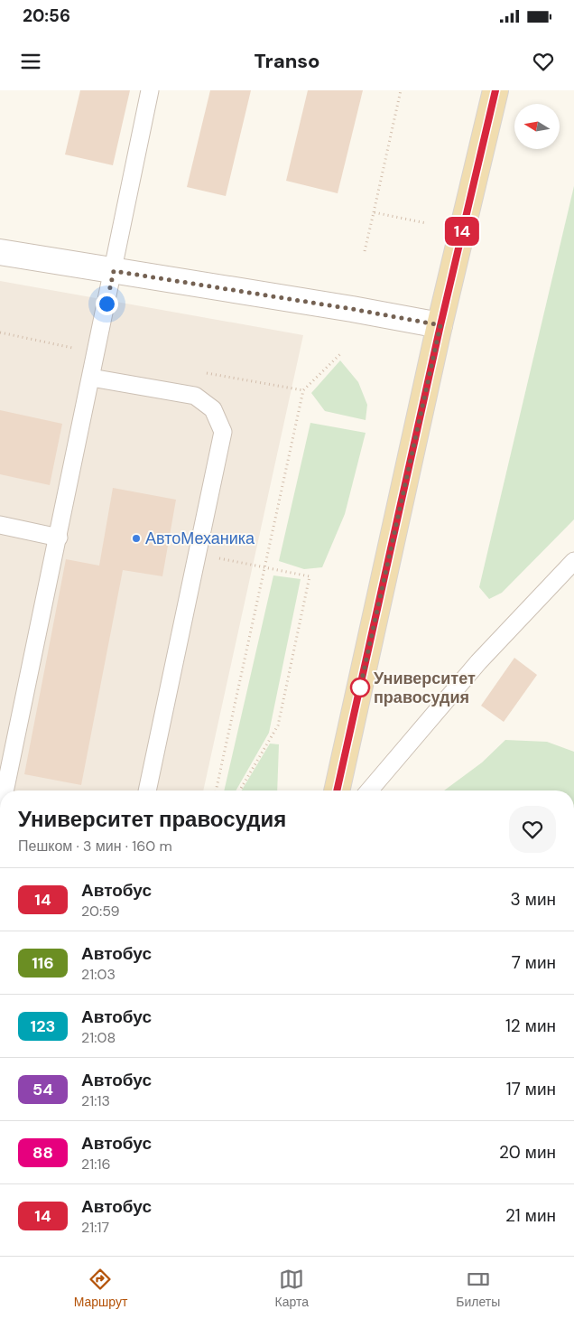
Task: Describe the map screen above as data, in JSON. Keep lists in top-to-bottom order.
{
  "places": ["АвтоМеханика", "Университет правосудия"],
  "lines": ["bus line 14"],
  "north": "left",
  "page": {
    "status": "20:56",
    "header": "Transo",
    "on_map": "14",
    "heading": ["Университет правосудия", "Пешком · 3 мин · 160 m"],
    "list": [
      {
        "mark": "14",
        "name": "Автобус",
        "note": "20:59",
        "value": "3 мин"
      },
      {
        "mark": "116",
        "name": "Автобус",
        "note": "21:03",
        "value": "7 мин"
      },
      {
        "mark": "123",
        "name": "Автобус",
        "note": "21:08",
        "value": "12 мин"
      },
      {
        "mark": "54",
        "name": "Автобус",
        "note": "21:13",
        "value": "17 мин"
      },
      {
        "mark": "88",
        "name": "Автобус",
        "note": "21:16",
        "value": "20 мин"
      },
      {
        "mark": "14",
        "name": "Автобус",
        "note": "21:17",
        "value": "21 мин"
      }
    ],
    "tabs": ["Маршрут", "Карта", "Билеты"]
  }
}
